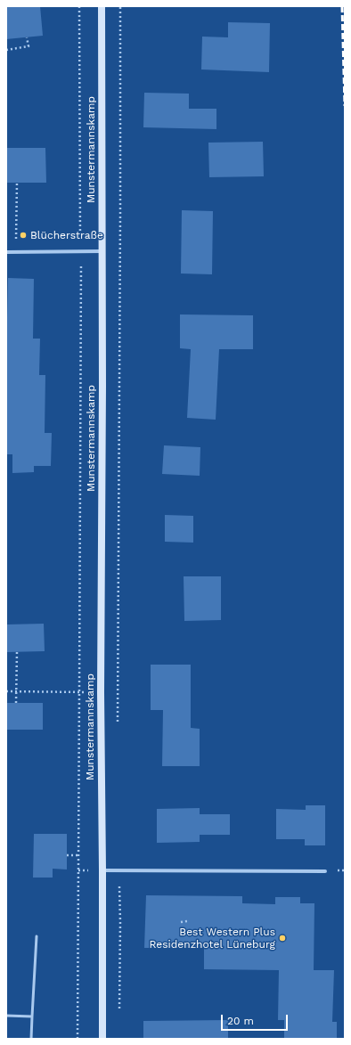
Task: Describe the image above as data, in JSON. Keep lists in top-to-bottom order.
{
  "streets": {
    "street": ["Munstermannskamp"]
  },
  "places": ["Blücherstraße", "Best Western Plus Residenzhotel Lüneburg"],
  "scale_bar": "20 m"
}
